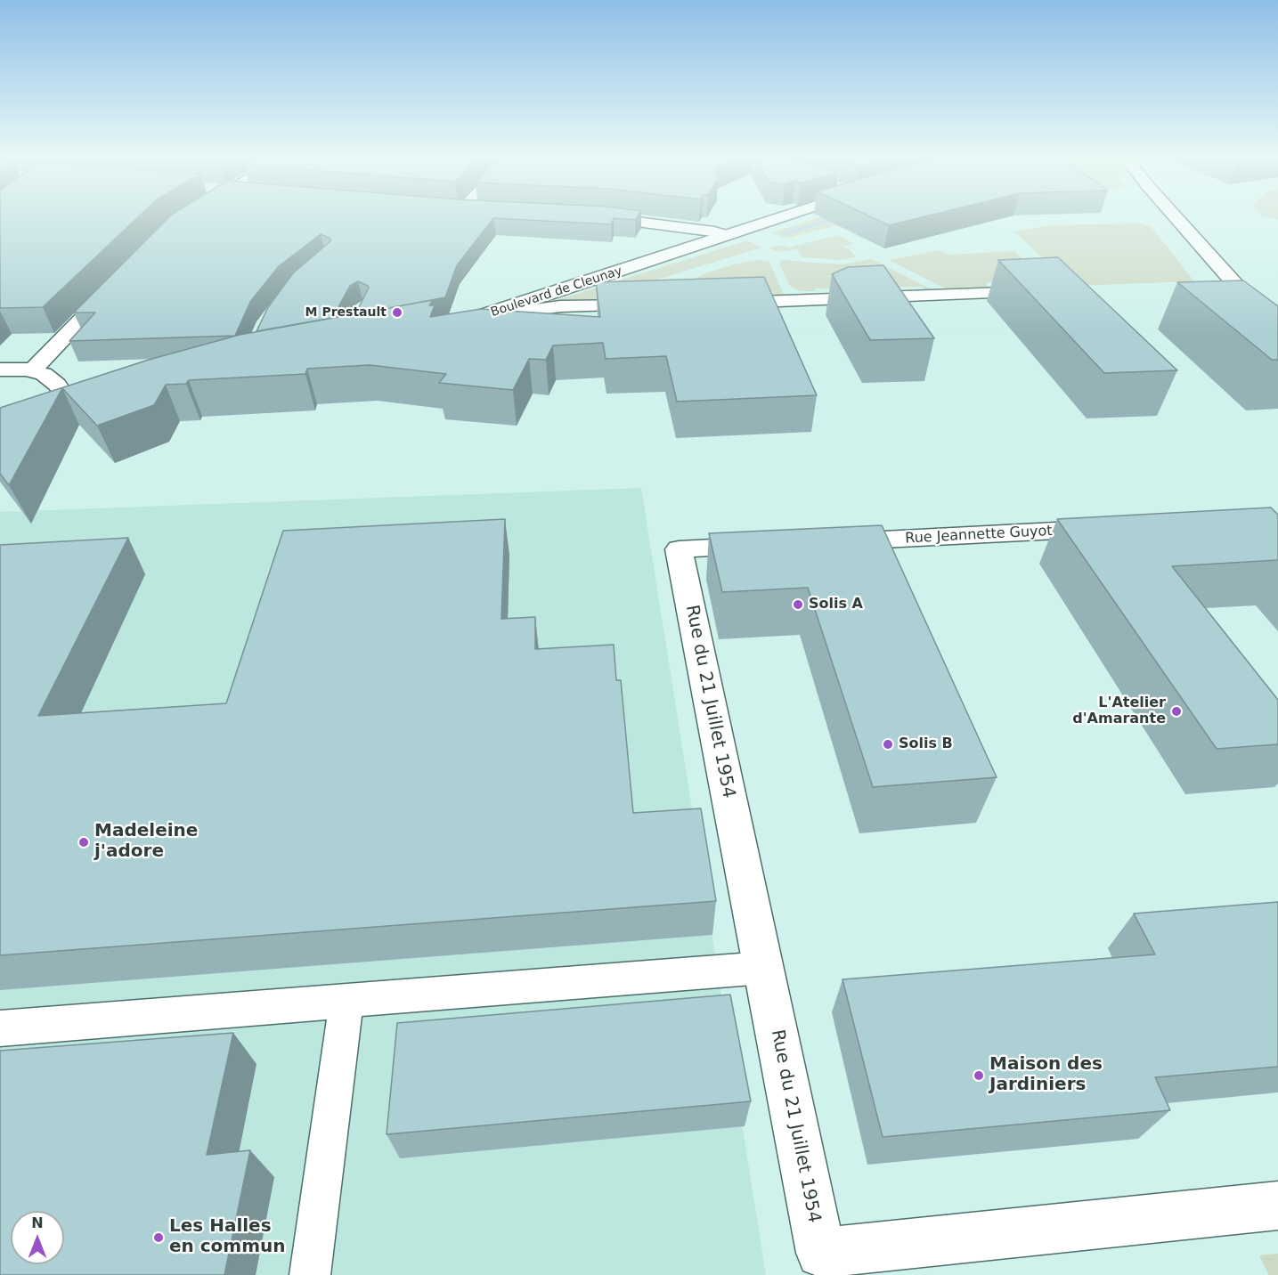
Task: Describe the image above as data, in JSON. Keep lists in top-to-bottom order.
{
  "streets": {
    "street": ["Boulevard de Cleunay", "Rue Jeannette Guyot", "Rue du 21 Juillet 1954"]
  },
  "places": [
    "M Prestault",
    "Solis A",
    "L'Atelier d'Amarante",
    "Solis B",
    "Madeleine j'adore",
    "Maison des Jardiniers",
    "Les Halles en commun"
  ],
  "north": "top"
}
